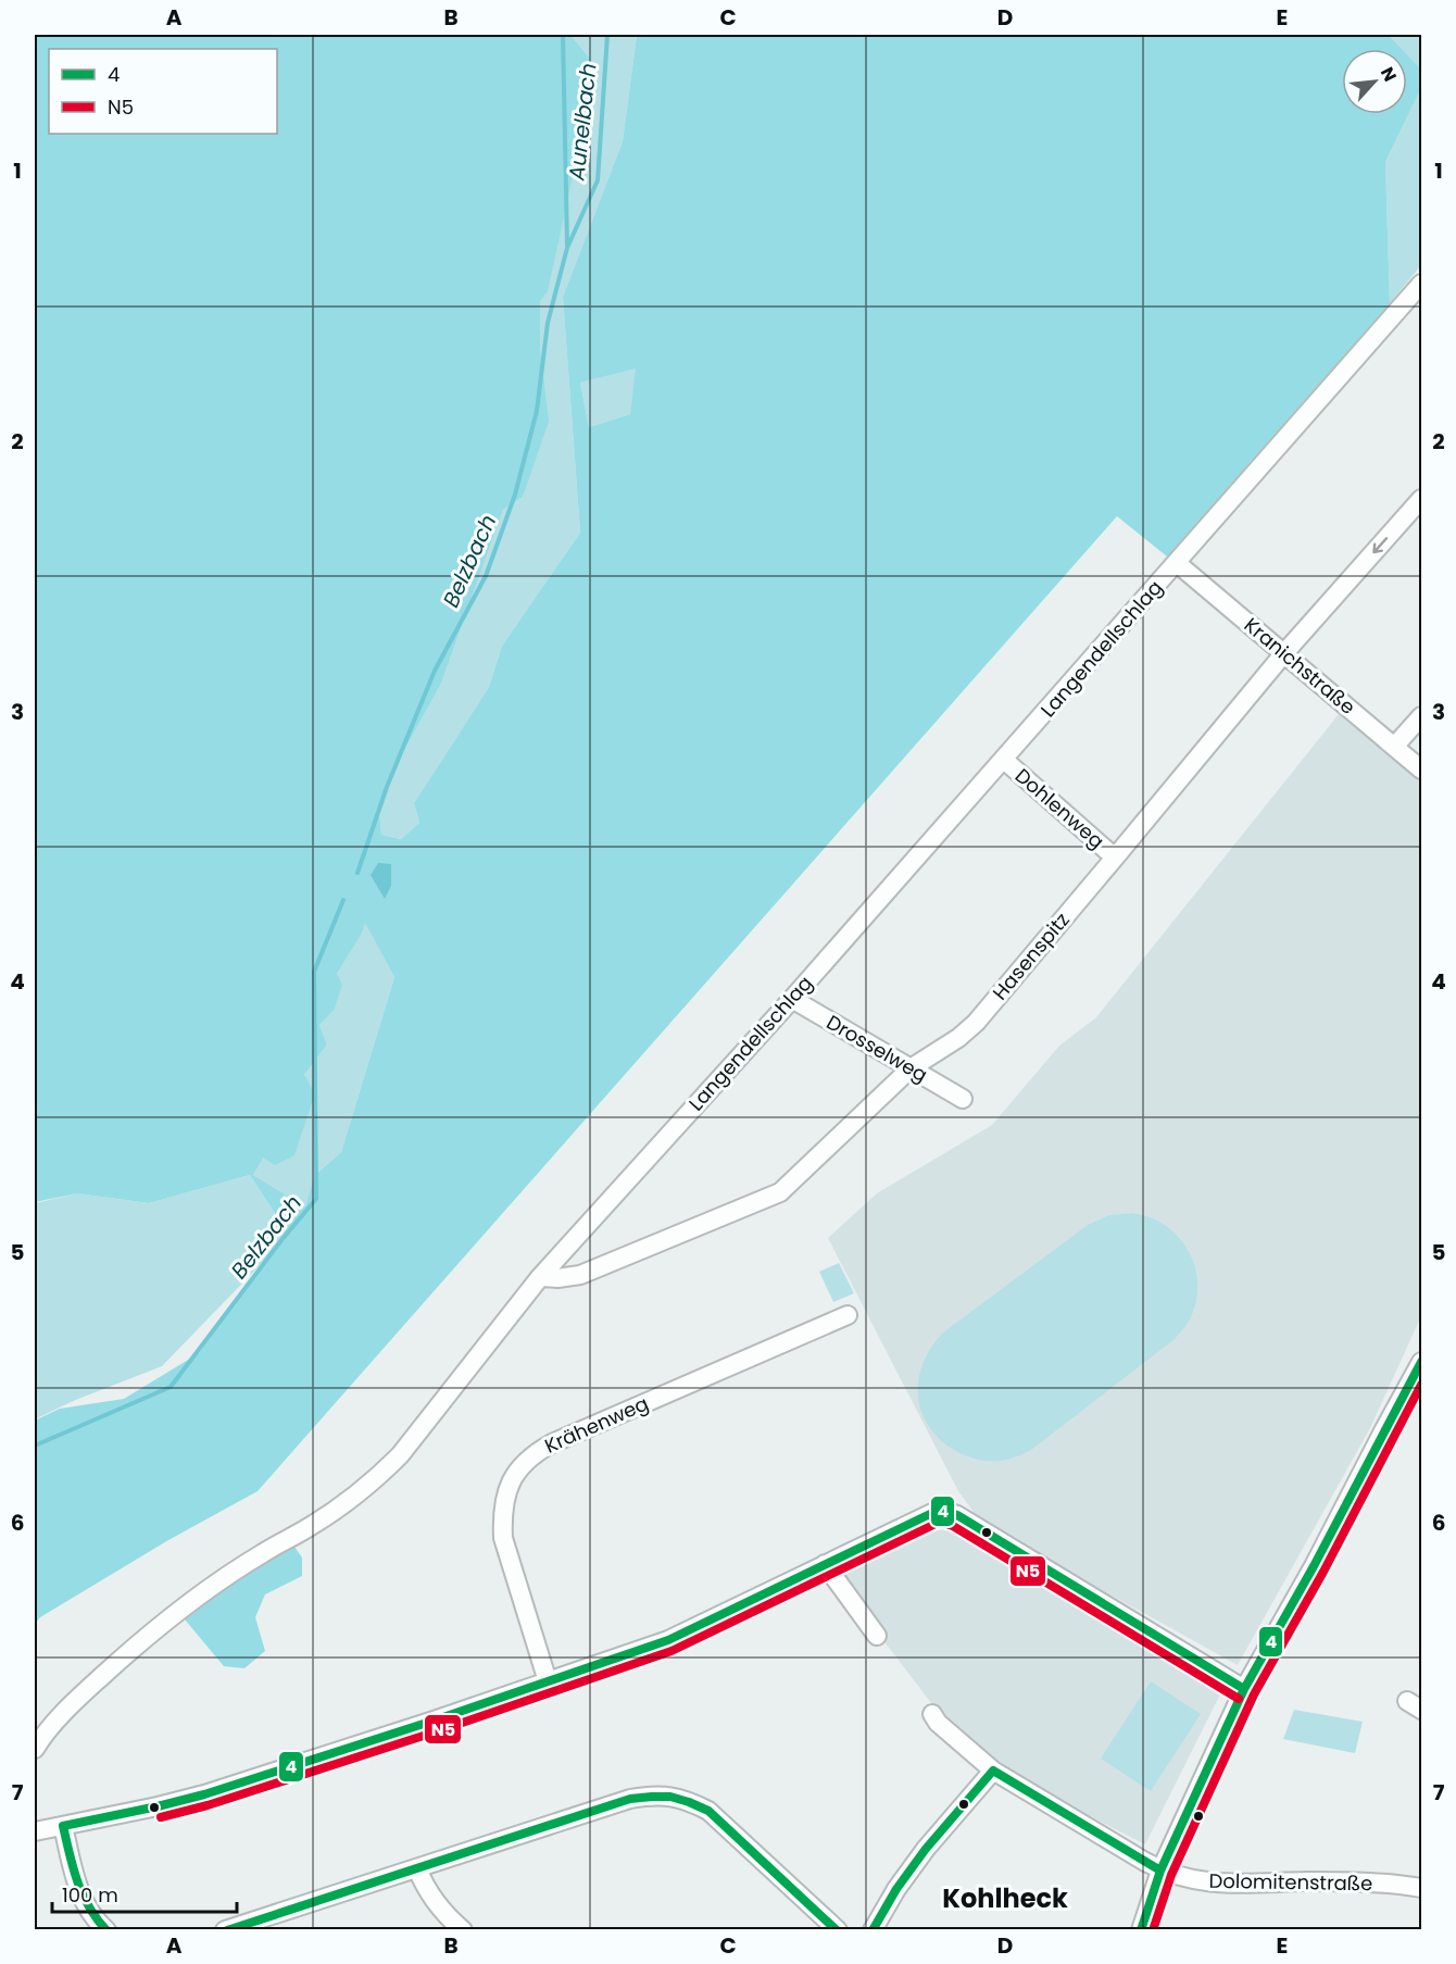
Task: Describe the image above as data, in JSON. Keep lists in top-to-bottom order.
{
  "streets": {
    "street": [
      "Langendellschlag",
      "Kranichstraße",
      "Dohlenweg",
      "Hasenspitz",
      "Drosselweg",
      "Krähenweg",
      "Dolomitenstraße"
    ]
  },
  "crossings": [
    ["Langendellschlag", "Kranichstraße"],
    ["Langendellschlag", "Dohlenweg"],
    ["Langendellschlag", "Hasenspitz"],
    ["Langendellschlag", "Drosselweg"],
    ["Kranichstraße", "Hasenspitz"],
    ["Dohlenweg", "Hasenspitz"],
    ["Hasenspitz", "Drosselweg"]
  ],
  "districts": ["Kohlheck"],
  "water": ["Aunelbach", "Belzbach"],
  "lines": ["transit line 4", "transit line N5"],
  "legend": ["4", "N5"],
  "scale_bar": "100 m",
  "north": "top right",
  "grid": {
    "columns": [
      "A",
      "B",
      "C",
      "D",
      "E"
    ],
    "rows": [
      "1",
      "2",
      "3",
      "4",
      "5",
      "6",
      "7"
    ]
  }
}
